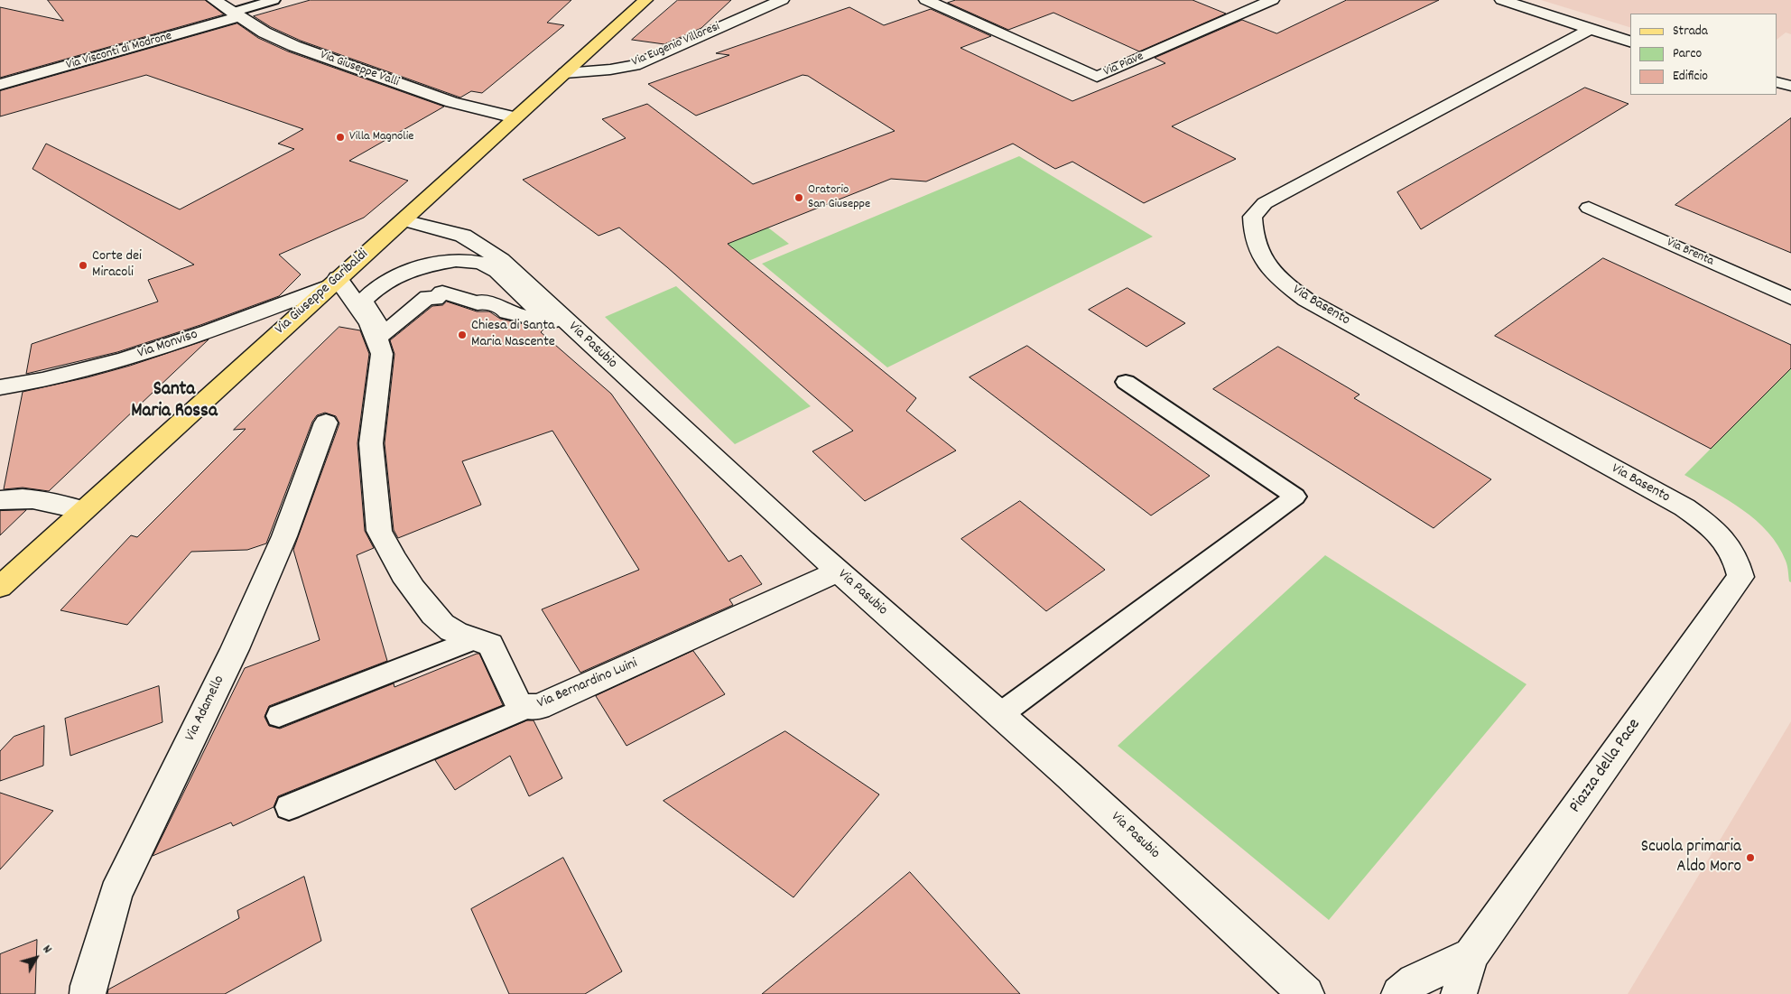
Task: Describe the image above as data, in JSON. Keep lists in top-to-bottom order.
{
  "streets": {
    "main road": ["Via Giuseppe Garibaldi"],
    "street": [
      "Via Eugenio Villoresi",
      "Via Visconti di Modrone",
      "Via Piave",
      "Via Giuseppe Valli",
      "Via Brenta",
      "Via Basento",
      "Via Monviso",
      "Via Pasubio",
      "Via Bernardino Luini",
      "Via Adamello",
      "Piazza della Pace"
    ]
  },
  "crossings": [
    ["Via Eugenio Villoresi", "Via Giuseppe Garibaldi"],
    ["Via Visconti di Modrone", "Via Giuseppe Valli"],
    ["Via Giuseppe Valli", "Via Giuseppe Garibaldi"],
    ["Via Giuseppe Garibaldi", "Via Monviso"],
    ["Via Giuseppe Garibaldi", "Via Pasubio"],
    ["Via Giuseppe Garibaldi", "Via Bernardino Luini"],
    ["Via Basento", "Piazza della Pace"],
    ["Via Monviso", "Via Bernardino Luini"],
    ["Via Pasubio", "Via Bernardino Luini"]
  ],
  "districts": ["Santa Maria Rossa"],
  "places": [
    "Villa Magnolie",
    "Oratorio San Giuseppe",
    "Corte dei Miracoli",
    "Chiesa di Santa Maria Nascente",
    "Scuola primaria Aldo Moro"
  ],
  "legend": ["Strada", "Parco", "Edificio"],
  "north": "top right"
}
